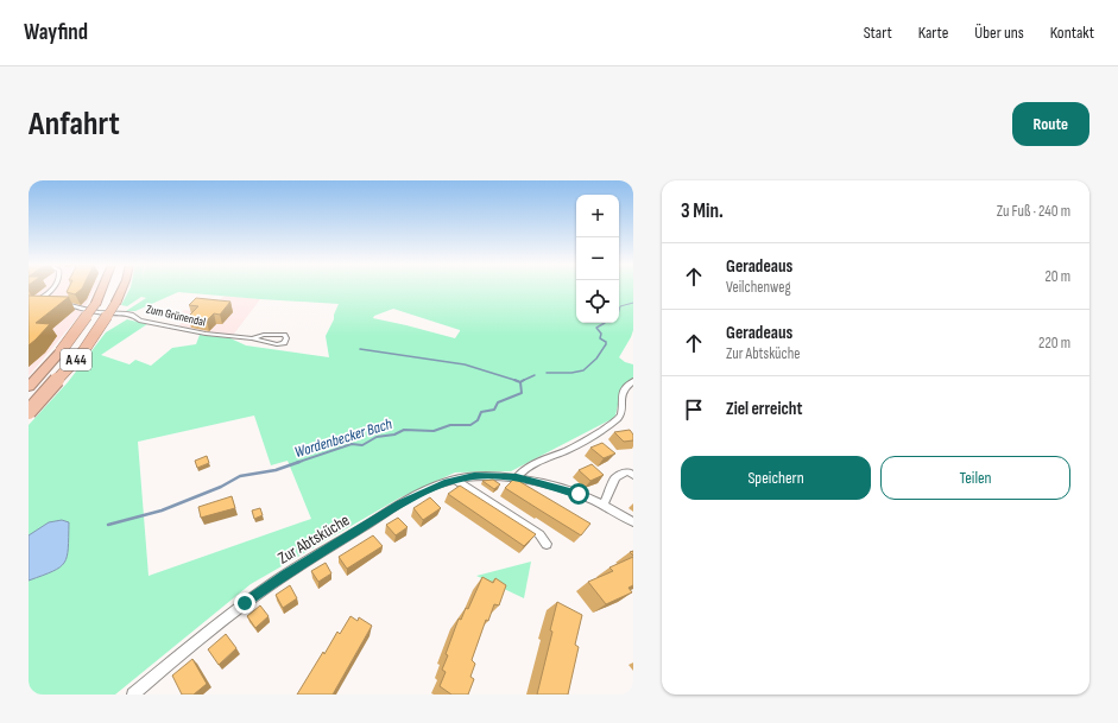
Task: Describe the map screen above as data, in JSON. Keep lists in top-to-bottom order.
{
  "streets": {
    "highway": ["A 44"],
    "street": ["Zum Grünendal", "Zur Abtsküche"]
  },
  "water": ["Wordenbecker Bach"],
  "page": {
    "header": "Wayfind",
    "nav": [
      "Start",
      "Karte",
      "Über uns",
      "Kontakt"
    ],
    "buttons": [
      "Route",
      ["Speichern", "Teilen"]
    ],
    "title": "Anfahrt",
    "heading": ["3 Min.", "Zu Fuß · 240 m"],
    "map_buttons": ["+", "−"],
    "list": [
      ["Geradeaus", "Veilchenweg", "20 m"],
      ["Geradeaus", "Zur Abtsküche", "220 m"],
      "Ziel erreicht"
    ]
  }
}
